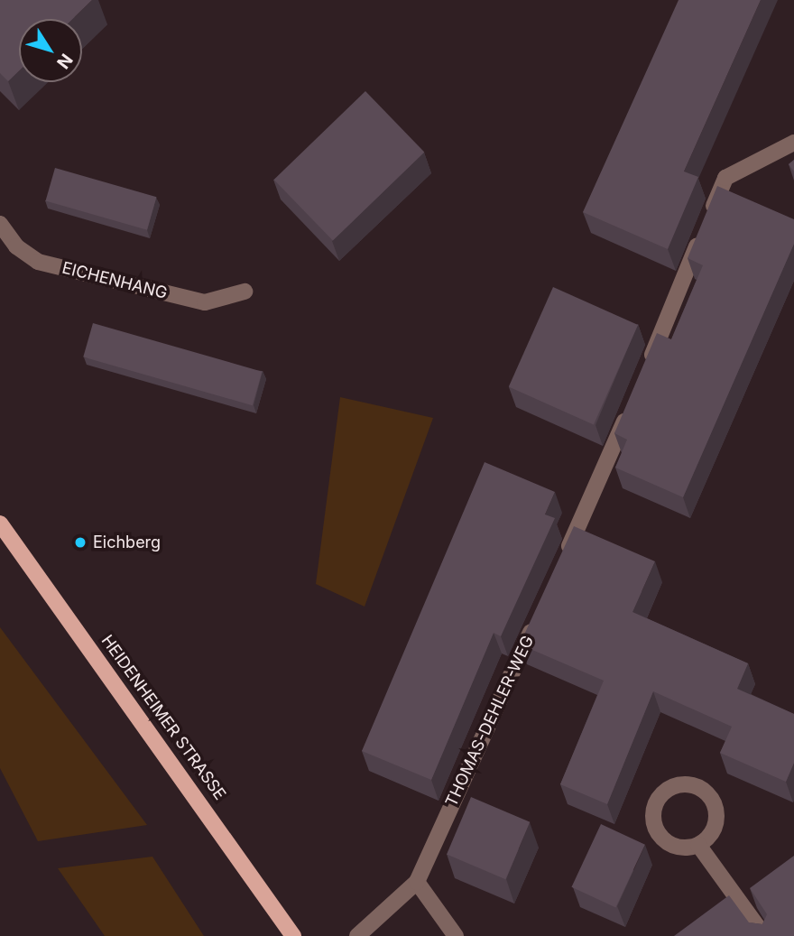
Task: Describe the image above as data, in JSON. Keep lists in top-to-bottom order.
{
  "streets": {
    "main road": ["HEIDENHEIMER STRASSE"],
    "street": ["EICHENHANG", "THOMAS-DEHLER-WEG"]
  },
  "places": ["Eichberg"],
  "north": "bottom right"
}
